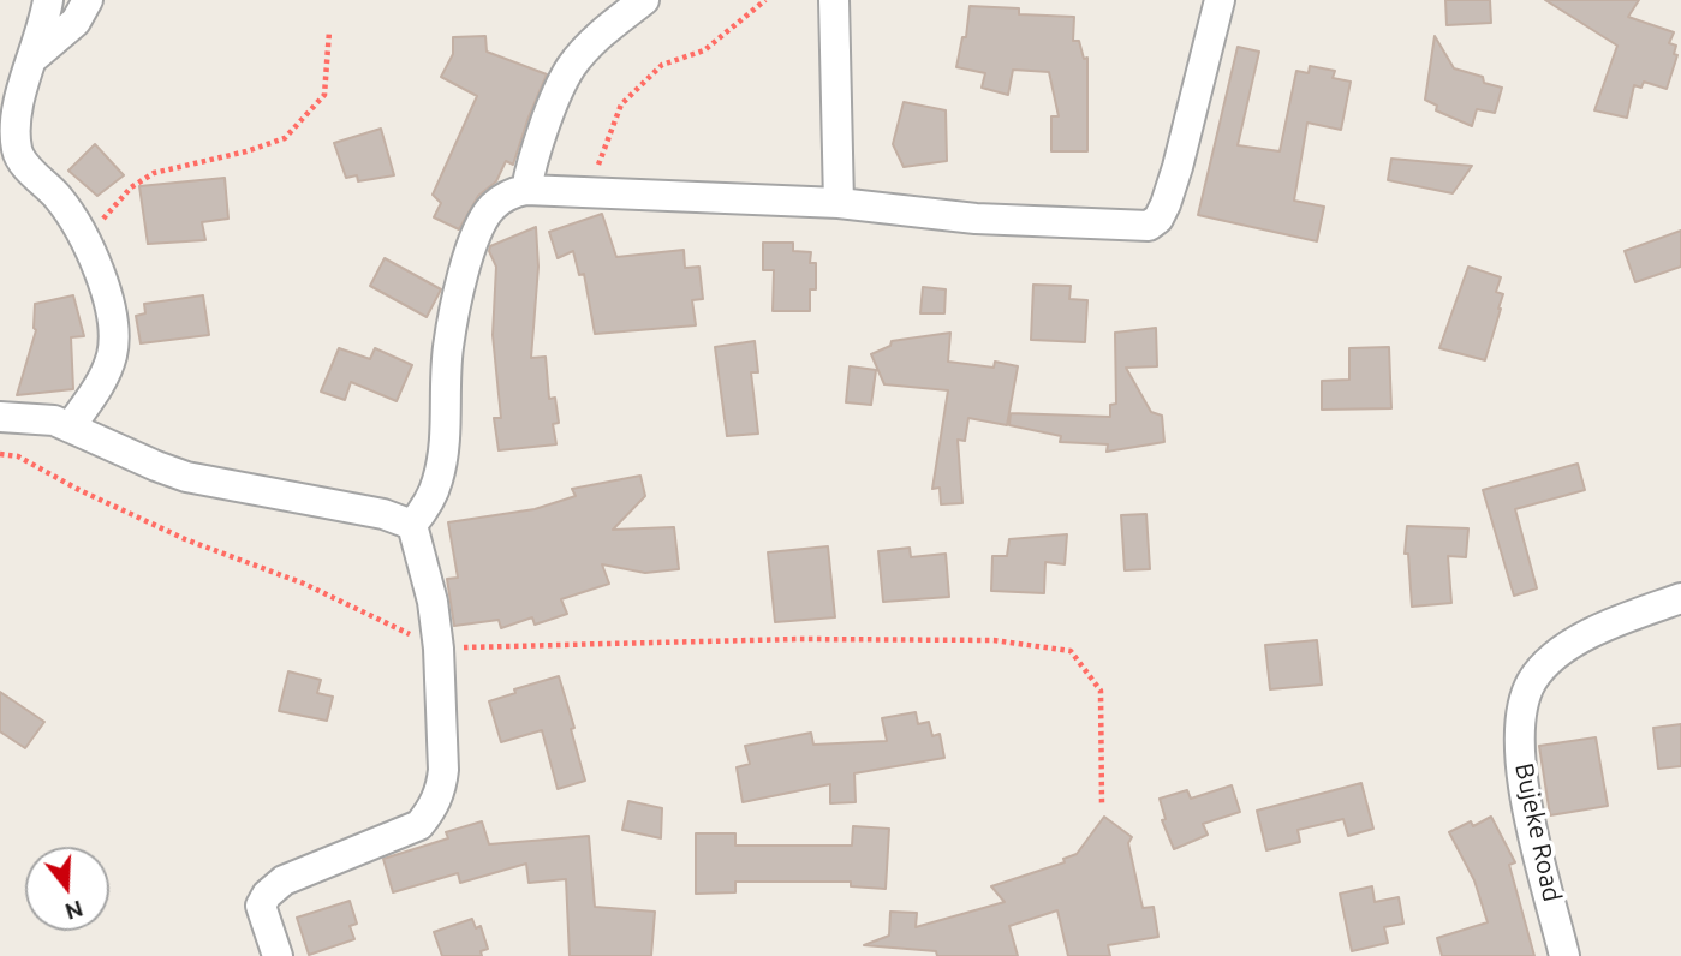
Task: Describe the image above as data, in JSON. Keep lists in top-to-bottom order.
{
  "streets": {
    "street": ["Bujeke Road"]
  },
  "north": "bottom"
}
